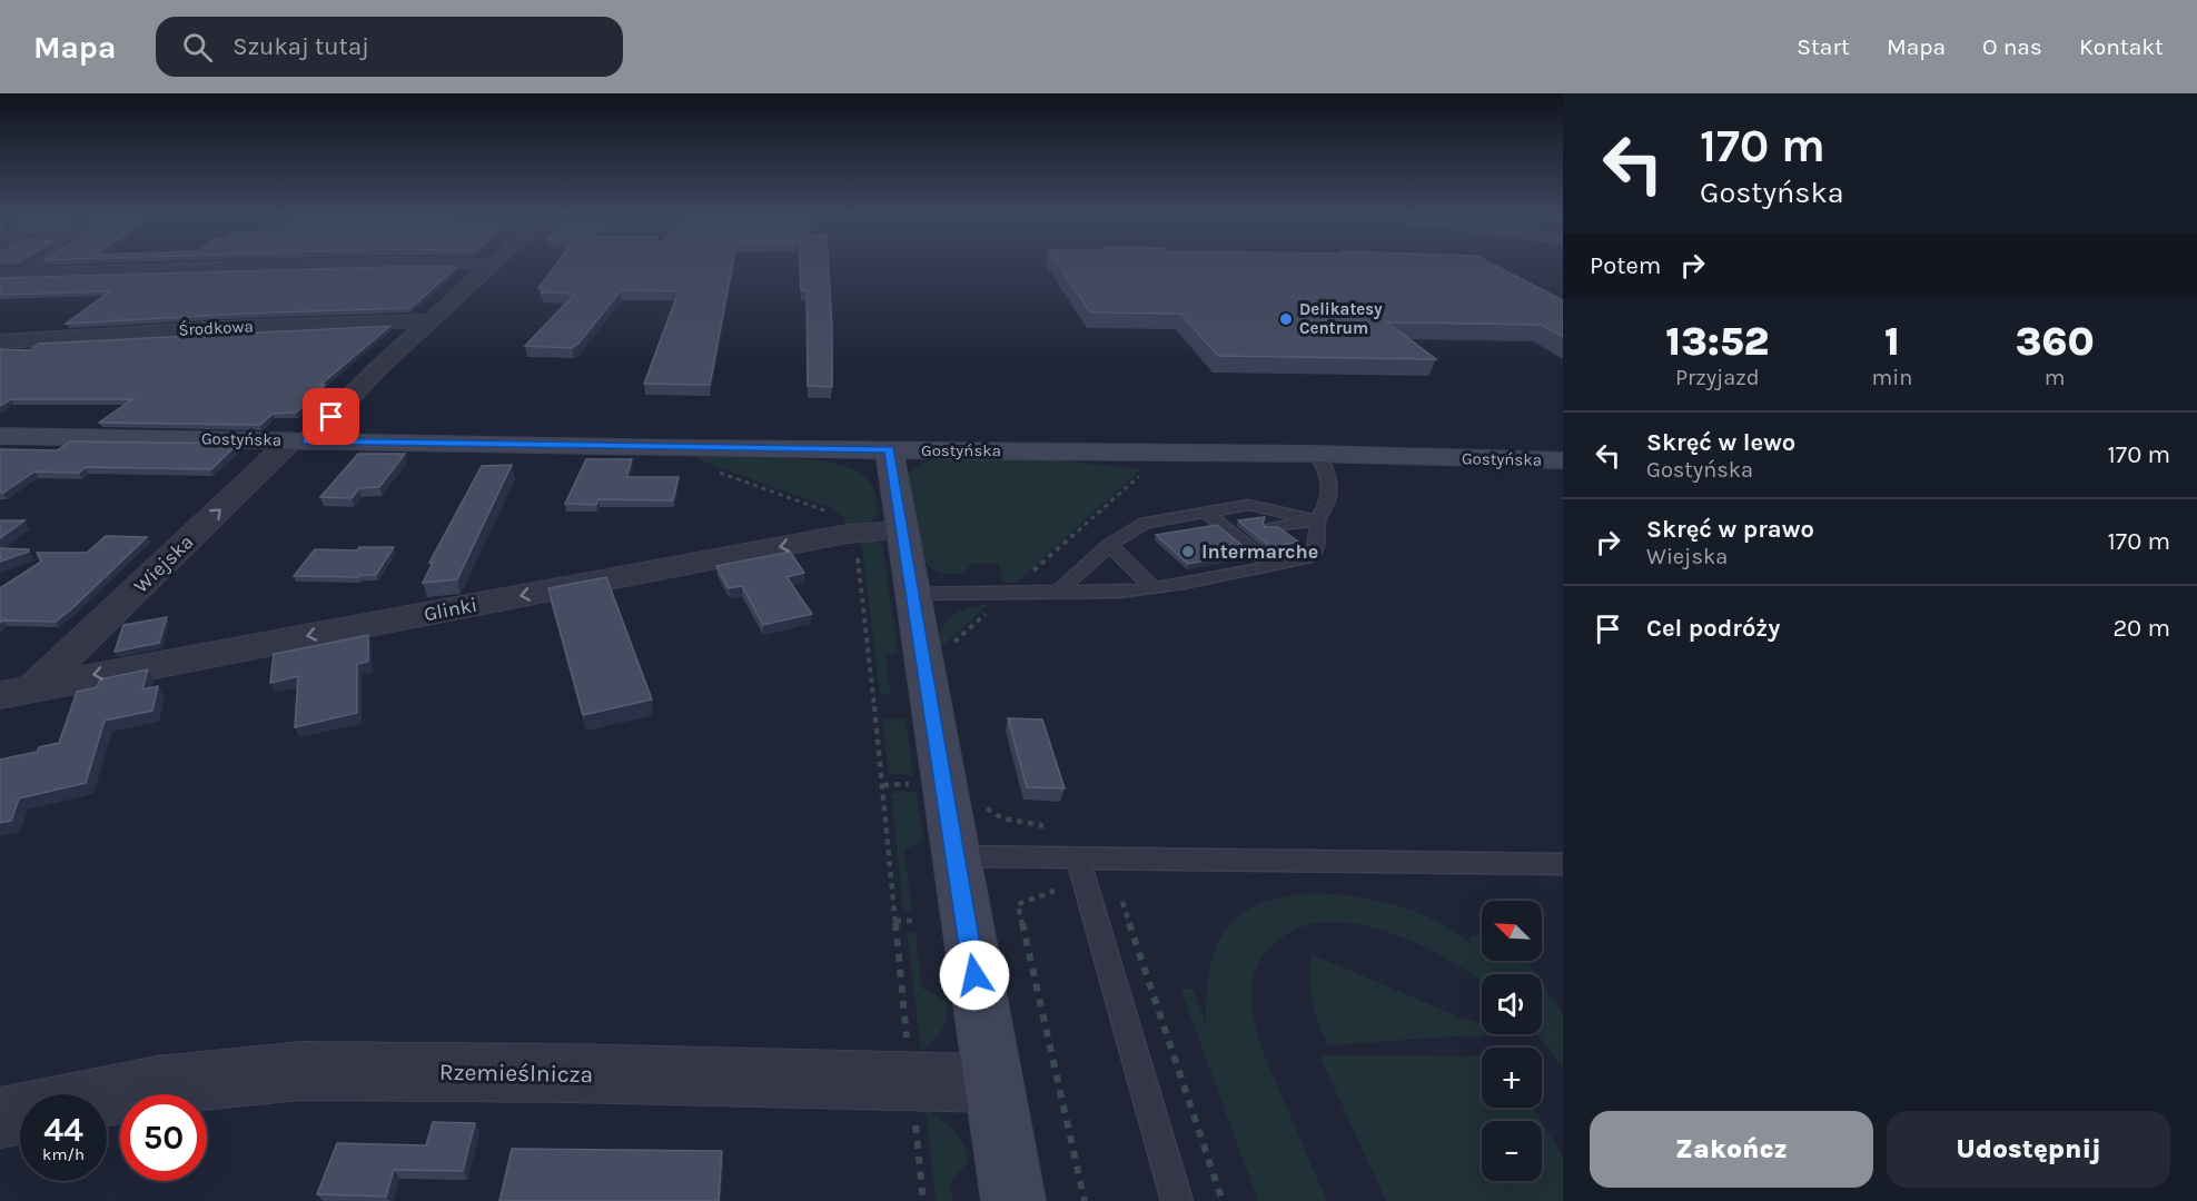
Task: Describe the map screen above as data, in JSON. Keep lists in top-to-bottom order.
{
  "streets": {
    "main road": ["Gostyńska"],
    "street": [
      "Środkowa",
      "Wiejska",
      "Glinki",
      "Rzemieślnicza"
    ]
  },
  "crossings": [
    ["Środkowa", "Wiejska"],
    ["Gostyńska", "Wiejska"],
    ["Wiejska", "Glinki"]
  ],
  "one_way": ["Wiejska", "Glinki"],
  "places": ["Delikatesy Centrum", "Intermarche"],
  "north": "top left",
  "page": {
    "header": "Mapa",
    "search": "Szukaj tutaj",
    "nav": [
      "Start",
      "Mapa",
      "O nas",
      "Kontakt"
    ],
    "turn": ["170 m", "Gostyńska"],
    "then": "Potem",
    "eta": [
      "13:52",
      "Przyjazd",
      "1",
      "min",
      "360",
      "m"
    ],
    "list": [
      {
        "name": "Skręć w lewo",
        "note": "Gostyńska",
        "value": "170 m"
      },
      {
        "name": "Skręć w prawo",
        "note": "Wiejska",
        "value": "170 m"
      },
      {
        "name": "Cel podróży",
        "value": "20 m"
      }
    ],
    "map_buttons": ["+", "−"],
    "speed": "44 km/h",
    "limit": "50",
    "buttons": ["Zakończ", "Udostępnij"]
  }
}
